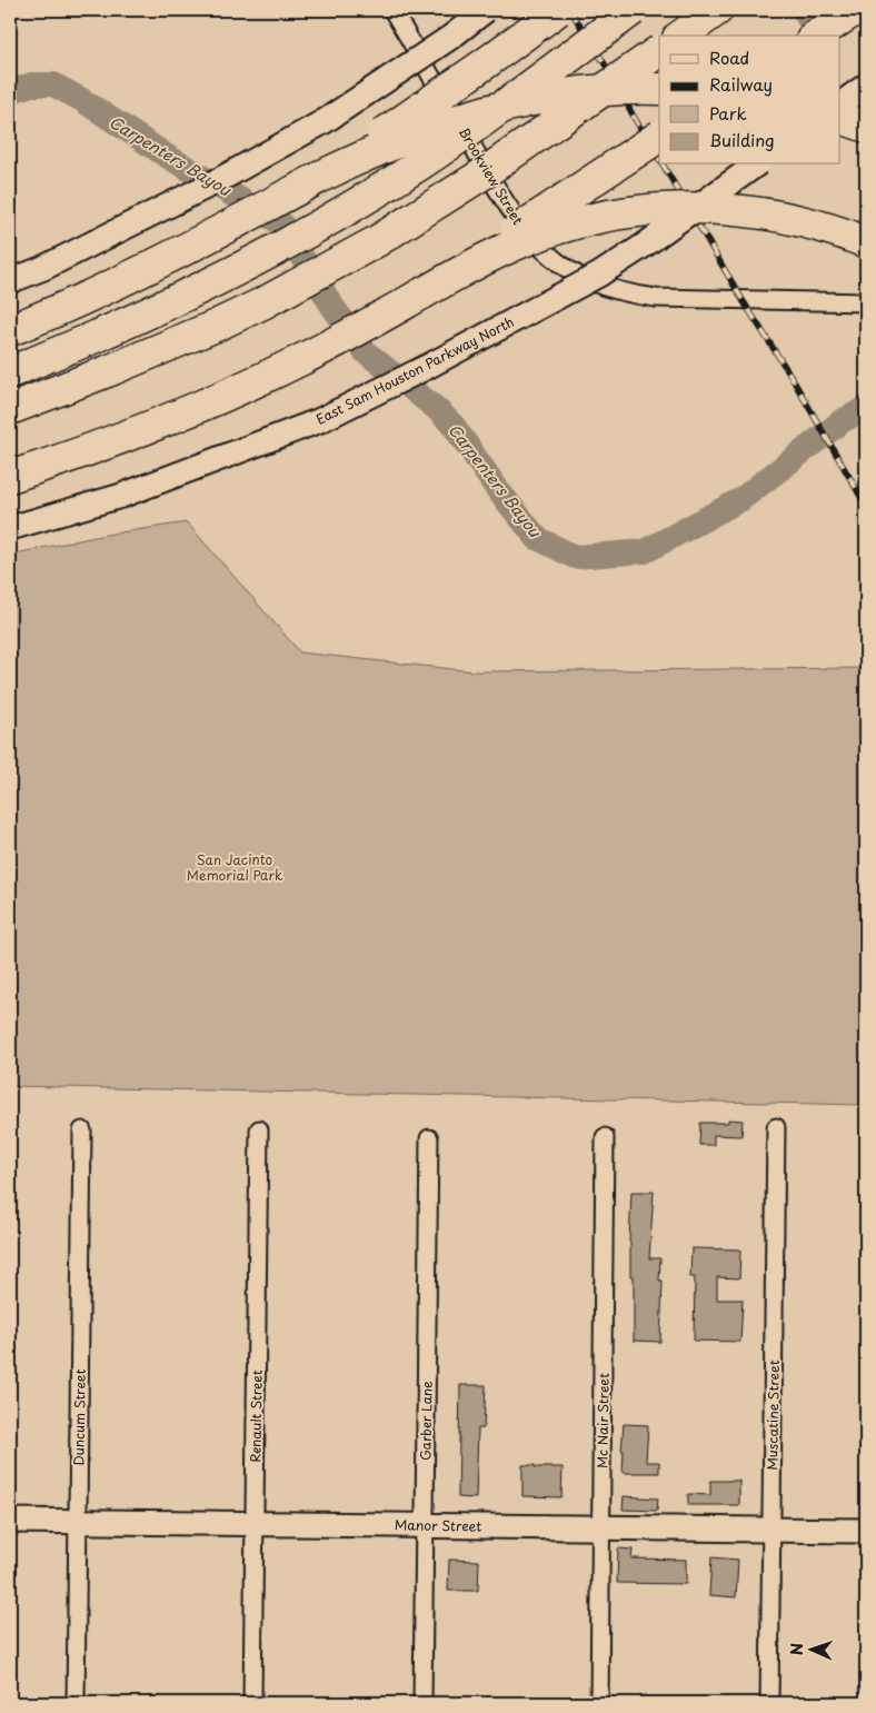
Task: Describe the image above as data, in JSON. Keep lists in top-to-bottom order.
{
  "streets": {
    "main road": ["East Sam Houston Parkway North", "Manor Street"],
    "street": [
      "Brookview Street",
      "Muscatine Street",
      "Renault Street",
      "Duncum Street",
      "Garber Lane",
      "Mc Nair Street"
    ]
  },
  "crossings": [
    ["Muscatine Street", "Manor Street"],
    ["Renault Street", "Manor Street"],
    ["Duncum Street", "Manor Street"],
    ["Garber Lane", "Manor Street"],
    ["Mc Nair Street", "Manor Street"]
  ],
  "water": ["Carpenters Bayou"],
  "parks": ["San Jacinto Memorial Park"],
  "legend": [
    "Road",
    "Railway",
    "Park",
    "Building"
  ],
  "north": "left"
}
